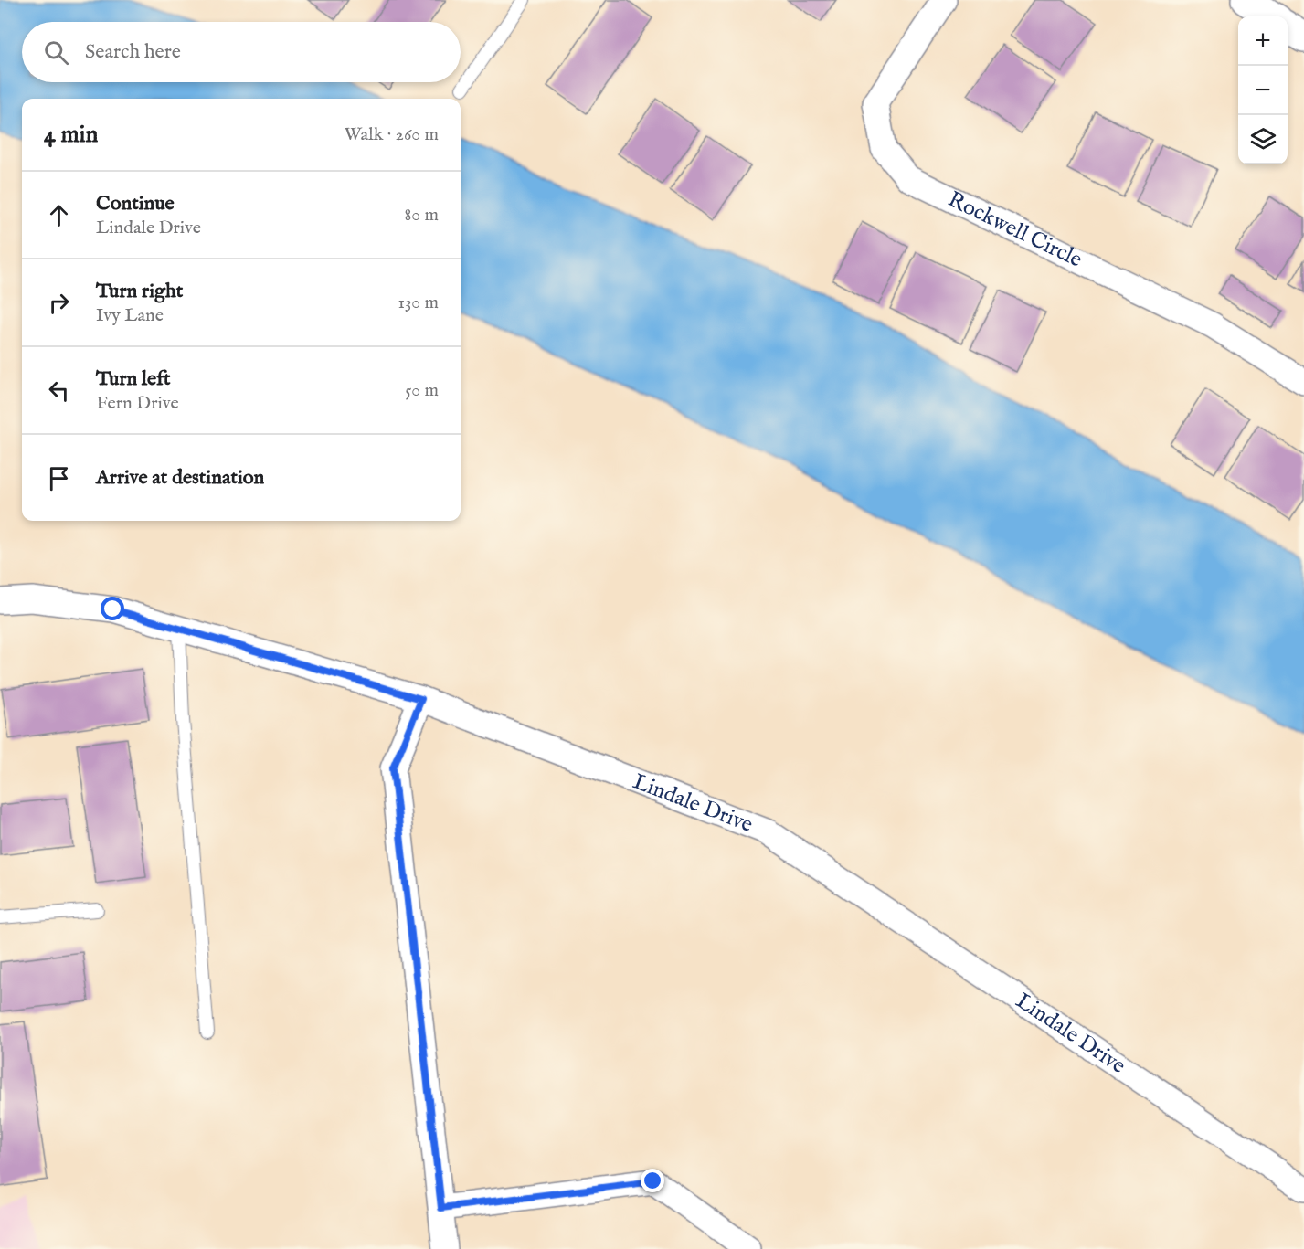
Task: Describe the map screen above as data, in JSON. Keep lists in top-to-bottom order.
{
  "streets": {
    "street": ["Rockwell Circle", "Lindale Drive"]
  },
  "page": {
    "map_buttons": ["+", "−"],
    "search": "Search here",
    "heading": ["4 min", "Walk · 260 m"],
    "list": [
      ["Continue", "Lindale Drive", "80 m"],
      ["Turn right", "Ivy Lane", "130 m"],
      ["Turn left", "Fern Drive", "50 m"],
      "Arrive at destination"
    ]
  }
}
